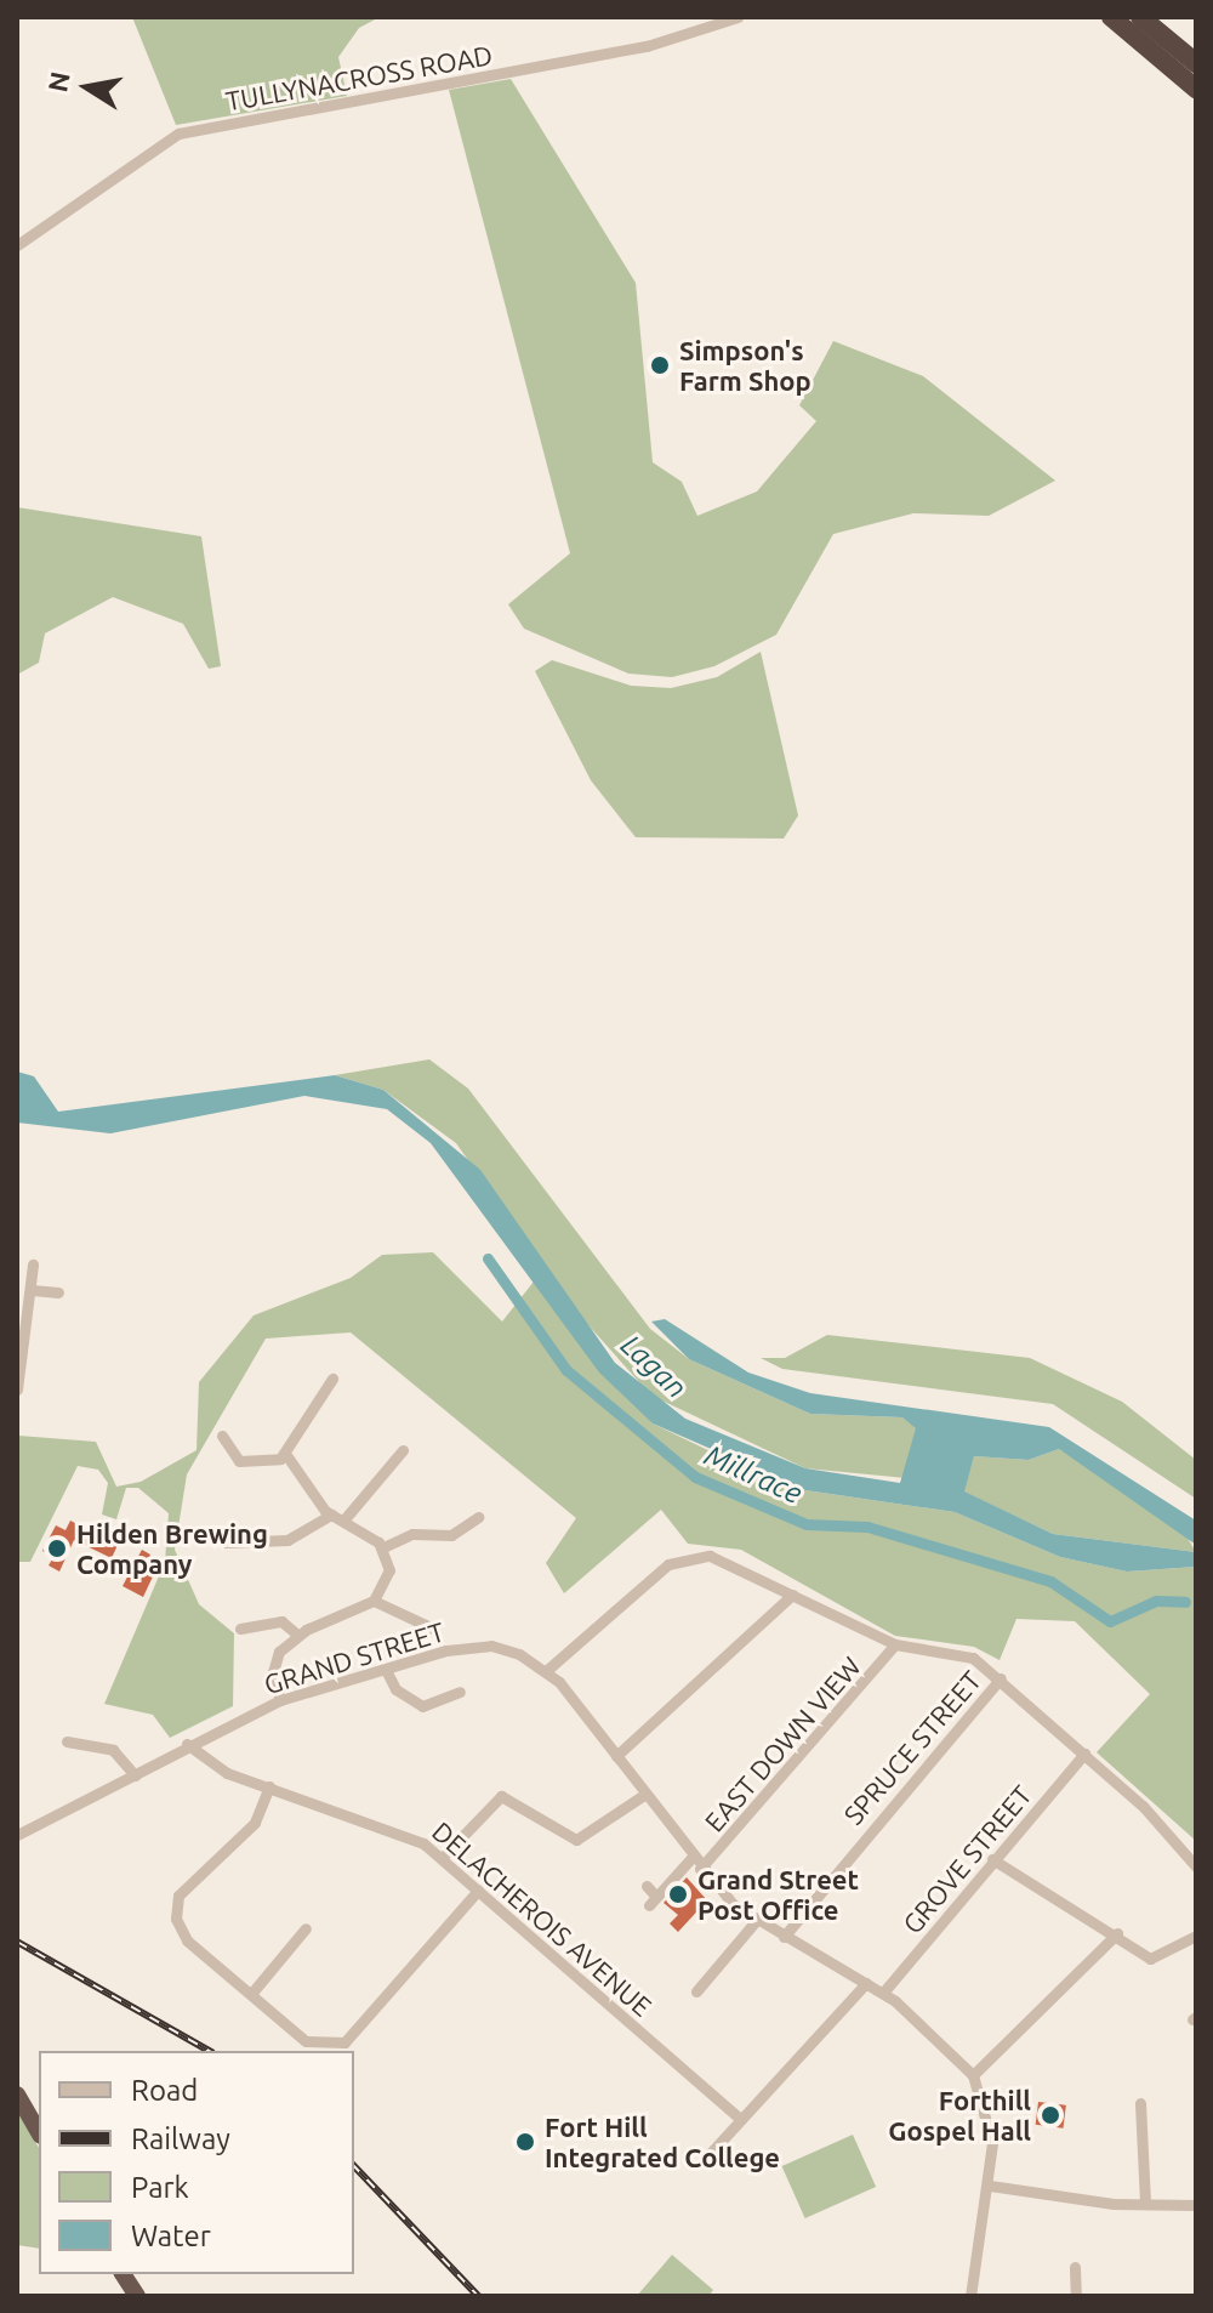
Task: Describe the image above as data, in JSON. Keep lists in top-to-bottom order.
{
  "streets": {
    "street": [
      "TULLYNACROSS ROAD",
      "GRAND STREET",
      "EAST DOWN VIEW",
      "SPRUCE STREET",
      "GROVE STREET",
      "DELACHEROIS AVENUE"
    ]
  },
  "crossings": [
    ["GRAND STREET", "EAST DOWN VIEW"],
    ["GRAND STREET", "SPRUCE STREET"],
    ["GRAND STREET", "GROVE STREET"],
    ["GRAND STREET", "DELACHEROIS AVENUE"]
  ],
  "water": ["Lagan", "Millrace"],
  "places": [
    "Simpson's Farm Shop",
    "Hilden Brewing Company",
    "Grand Street Post Office",
    "Forthill Gospel Hall",
    "Fort Hill Integrated College"
  ],
  "legend": [
    "Road",
    "Railway",
    "Park",
    "Water"
  ],
  "north": "left"
}
